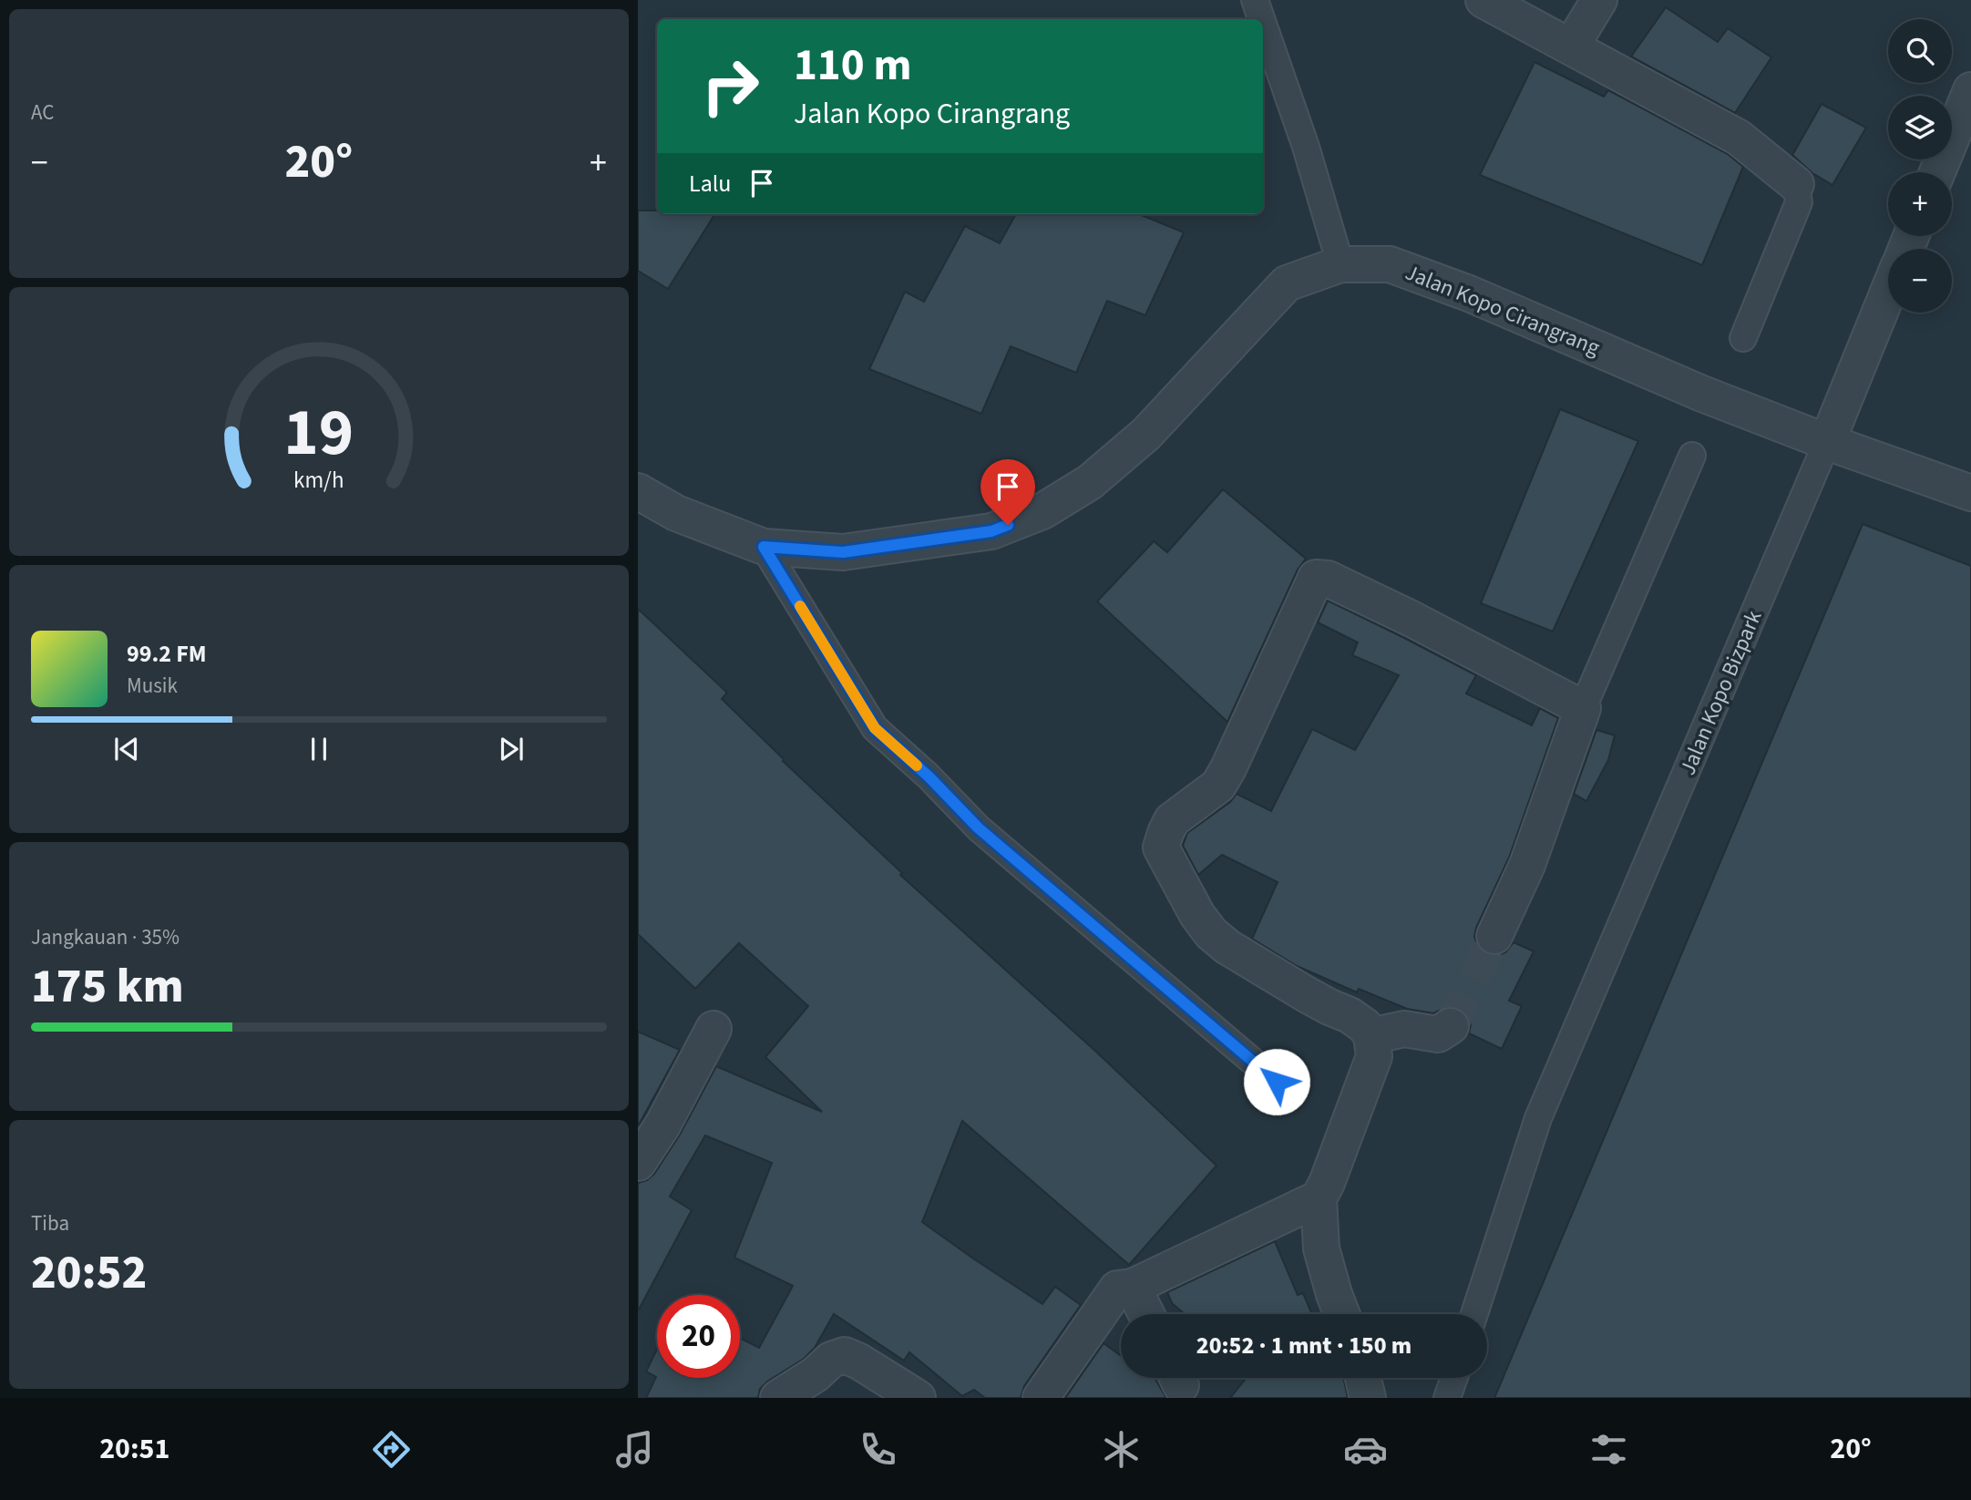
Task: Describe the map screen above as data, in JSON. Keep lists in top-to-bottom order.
{
  "streets": {
    "street": ["Jalan Kopo Cirangrang", "Jalan Kopo Bizpark"]
  },
  "crossings": [
    ["Jalan Kopo Cirangrang", "Jalan Kopo Bizpark"]
  ],
  "page": {
    "tile": [
      "AC",
      ["Jangkauan · 35%", "175 km"],
      ["Tiba", "20:52"]
    ],
    "map_buttons": ["+", "−"],
    "turn": ["110 m", "Jalan Kopo Cirangrang"],
    "heat": ["−", "20°", "+"],
    "then": "Lalu",
    "song": ["99.2 FM", "Musik"],
    "limit": "20",
    "trip": "20:52 · 1 mnt · 150 m",
    "tabs": ["20:51", "20°"],
    "gauge": ["19", "km/h"]
  }
}
